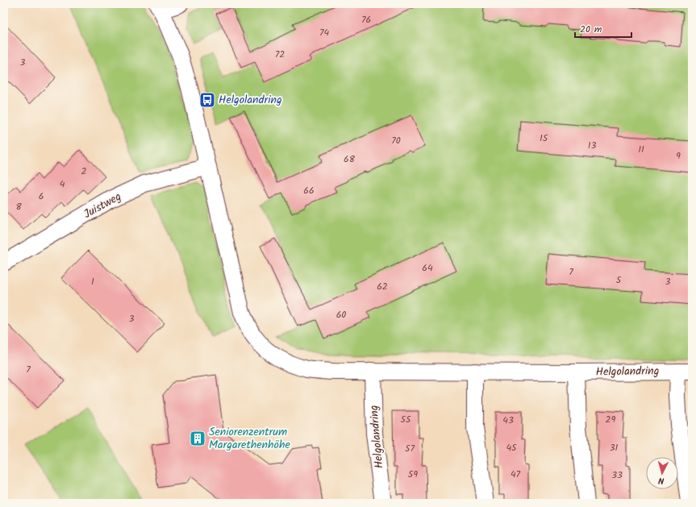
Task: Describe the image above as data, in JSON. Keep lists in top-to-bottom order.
{
  "streets": {
    "street": ["Juistweg", "Helgolandring"]
  },
  "crossings": [
    ["Juistweg", "Helgolandring"]
  ],
  "places": {
    "bus stop": ["Helgolandring"],
    "building": ["Seniorenzentrum Margarethenhöhe"]
  },
  "house_numbers": [
    "76",
    "74",
    "72",
    "3",
    "15",
    "70",
    "13",
    "11",
    "9",
    "68",
    "2",
    "4",
    "66",
    "6",
    "8",
    "64",
    "7",
    "5",
    "1",
    "3",
    "62",
    "60",
    "3",
    "7",
    "55",
    "29",
    "43",
    "45",
    "31",
    "57",
    "59",
    "47",
    "33"
  ],
  "scale_bar": "20 m",
  "north": "bottom"
}
